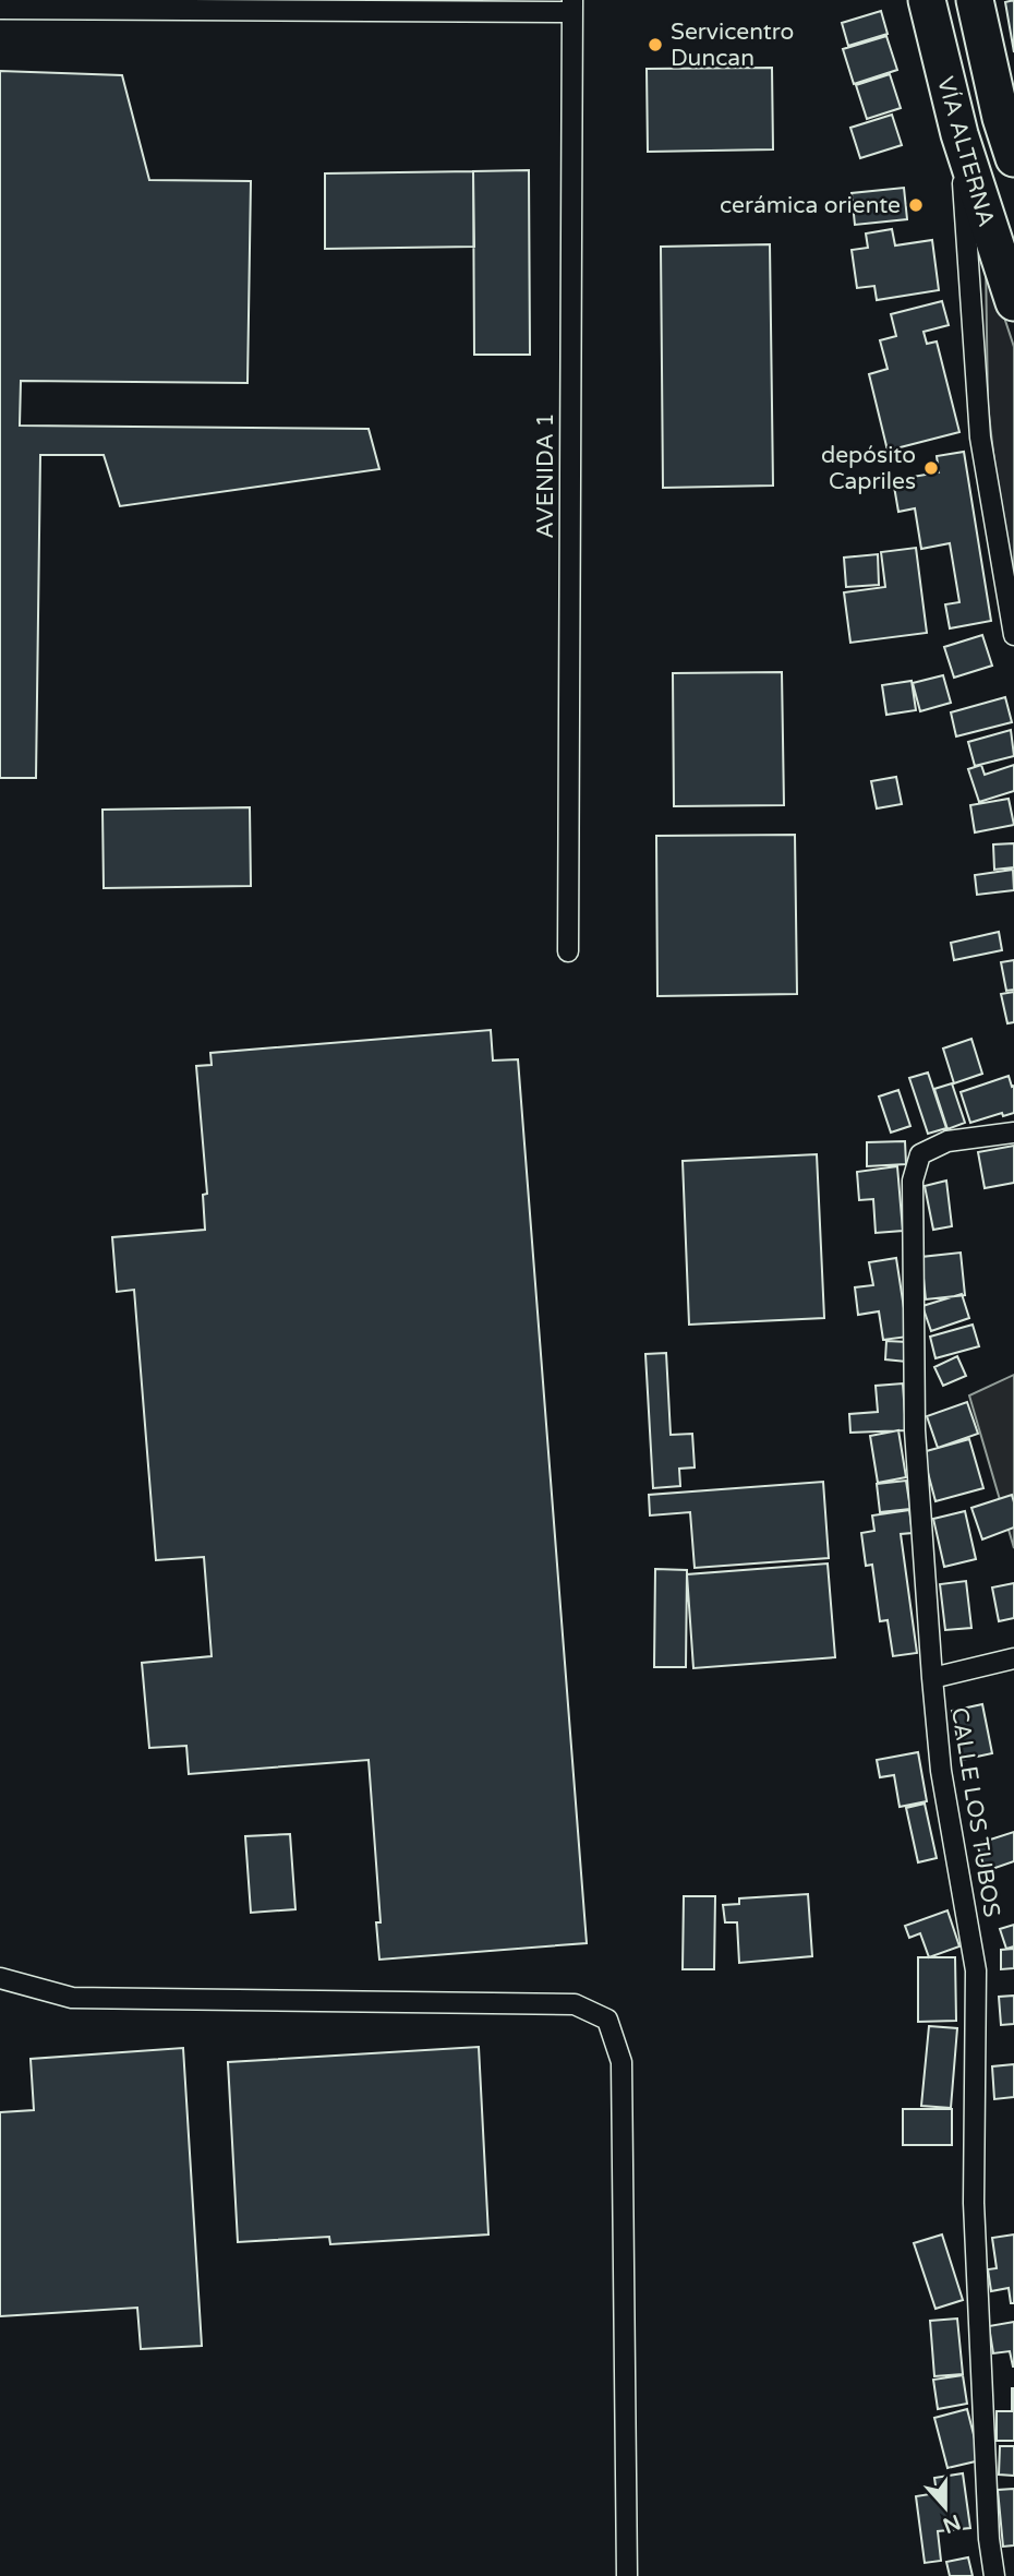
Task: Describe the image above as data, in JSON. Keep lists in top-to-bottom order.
{
  "streets": {
    "highway": ["VÍA ALTERNA"],
    "street": ["AVENIDA 1", "CALLE LOS TUBOS"]
  },
  "places": ["Servicentro Duncan", "cerámica oriente", "depósito Capriles"],
  "north": "bottom"
}
